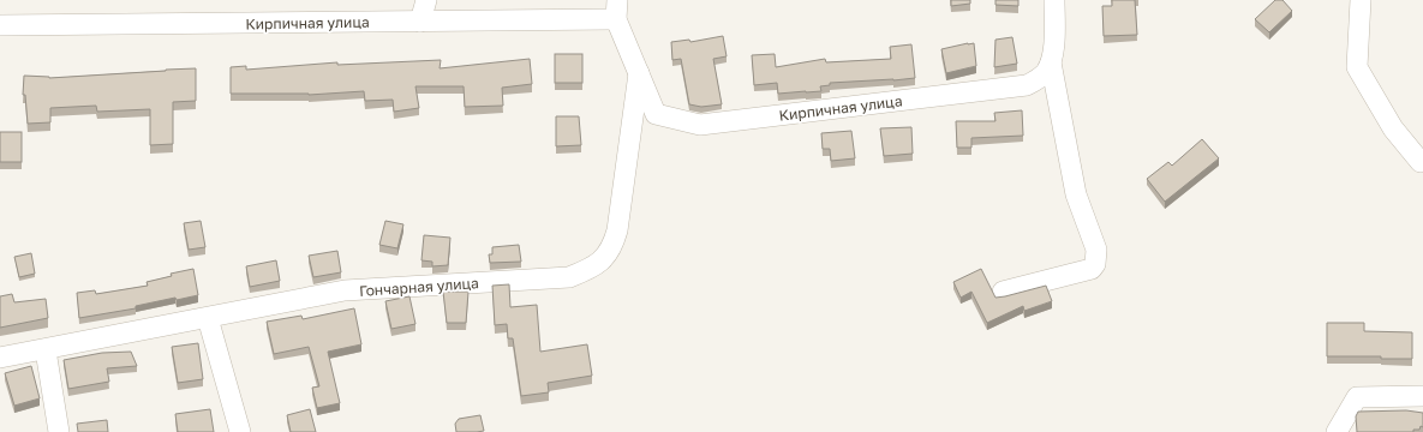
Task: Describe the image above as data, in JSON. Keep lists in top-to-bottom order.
{
  "streets": {
    "street": ["Кирпичная улица", "Гончарная улица"]
  },
  "crossings": [
    ["Кирпичная улица", "Гончарная улица"]
  ]
}
